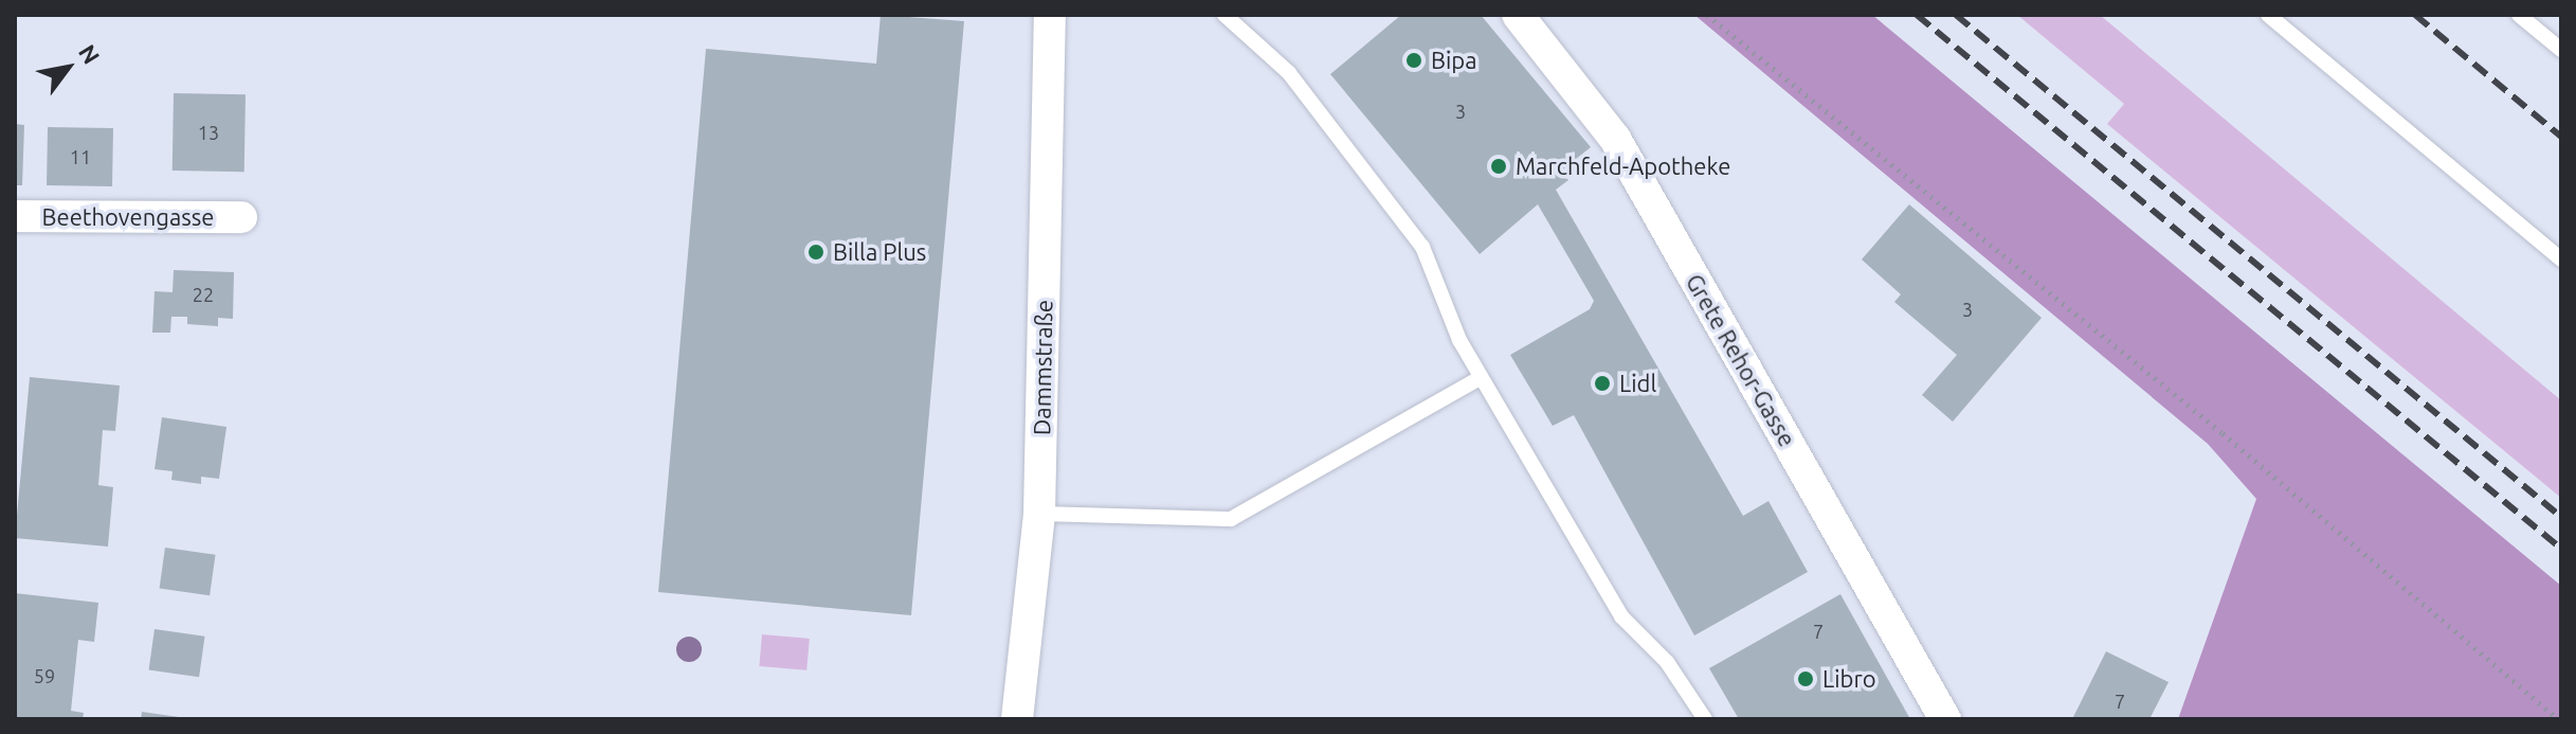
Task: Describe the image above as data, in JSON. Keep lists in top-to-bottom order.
{
  "streets": {
    "street": ["Beethovengasse", "Grete Rehor-Gasse", "Dammstraße"]
  },
  "places": [
    "Bipa",
    "Marchfeld-Apotheke",
    "Billa Plus",
    "Lidl",
    "Libro"
  ],
  "house_numbers": [
    "3",
    "13",
    "11",
    "22",
    "3",
    "7",
    "59",
    "7"
  ],
  "north": "top right"
}
